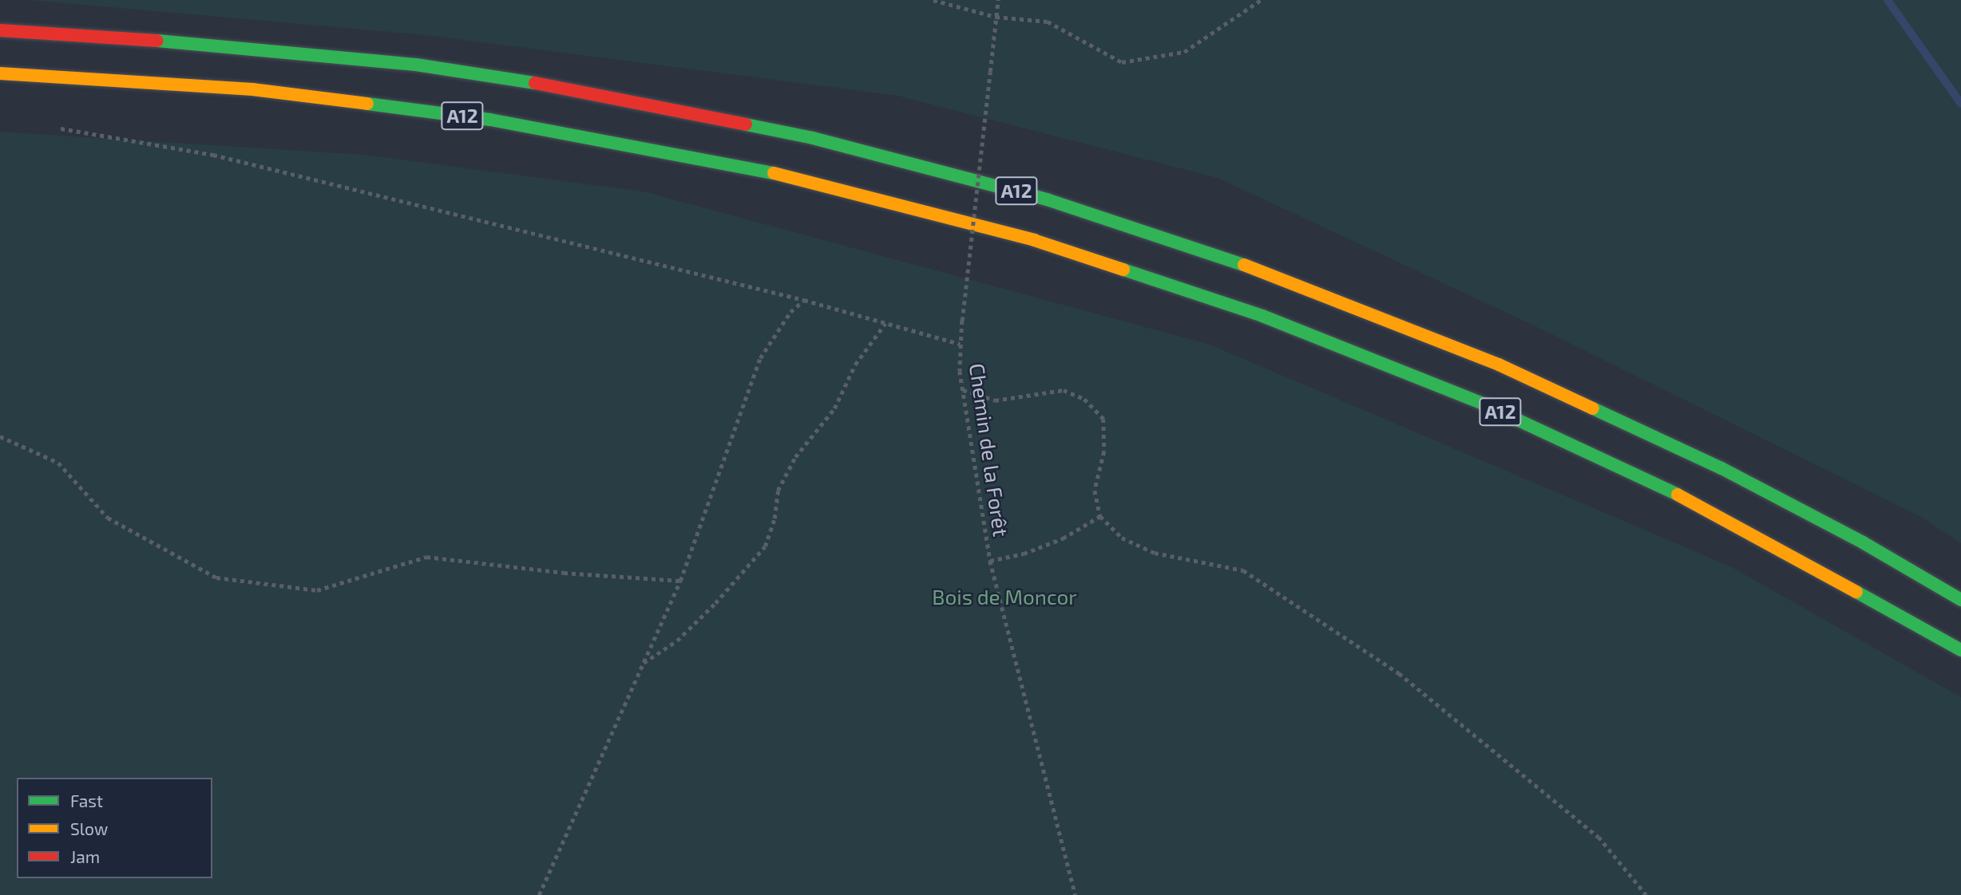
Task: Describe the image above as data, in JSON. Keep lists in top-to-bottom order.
{
  "streets": {
    "highway": ["A12"],
    "path": ["Chemin de la Forêt"]
  },
  "parks": ["Bois de Moncor"],
  "legend": ["Fast", "Slow", "Jam"]
}
